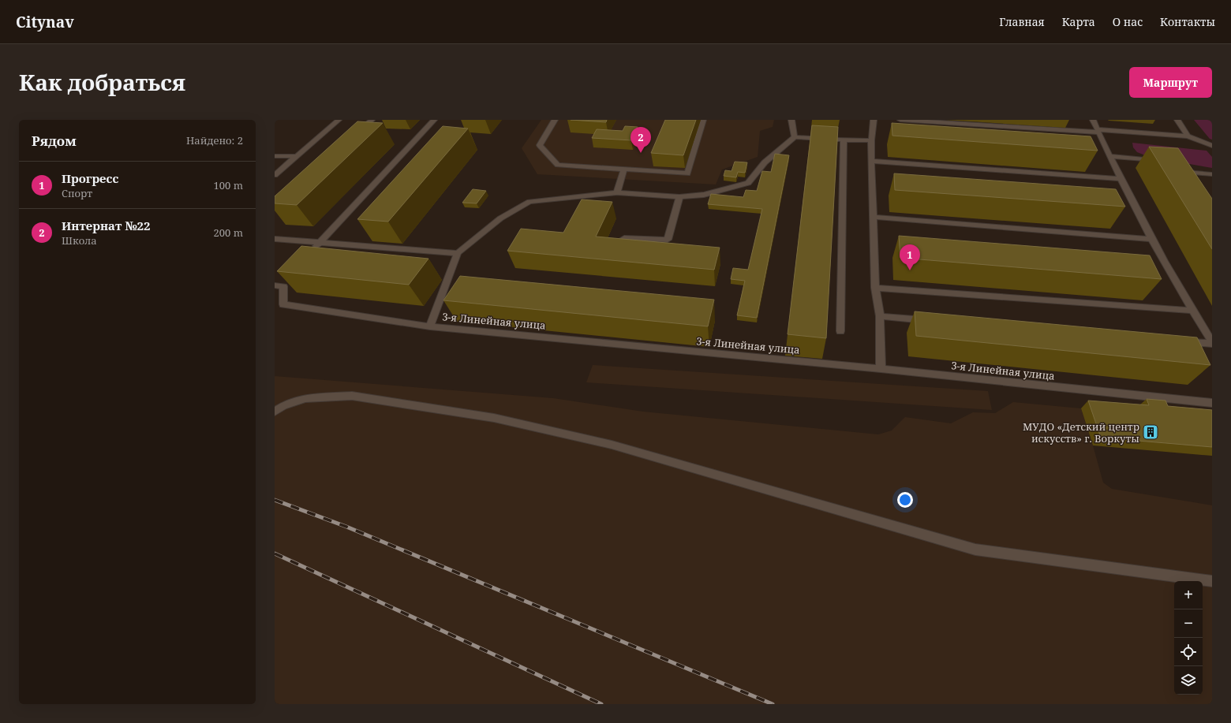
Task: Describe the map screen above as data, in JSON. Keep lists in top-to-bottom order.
{
  "streets": {
    "street": ["3-я Линейная улица"]
  },
  "places": {
    "building": ["МУДО «Детский центр искусств» г. Воркуты"]
  },
  "page": {
    "header": "Citynav",
    "nav": [
      "Главная",
      "Карта",
      "О нас",
      "Контакты"
    ],
    "title": "Как добраться",
    "buttons": "Маршрут",
    "heading": ["Рядом", "Найдено: 2"],
    "pins": ["2", "1"],
    "list": [
      {
        "mark": "1",
        "name": "Прогресс",
        "note": "Спорт",
        "value": "100 m"
      },
      {
        "mark": "2",
        "name": "Интернат №22",
        "note": "Школа",
        "value": "200 m"
      }
    ],
    "map_buttons": ["+", "−"]
  }
}
